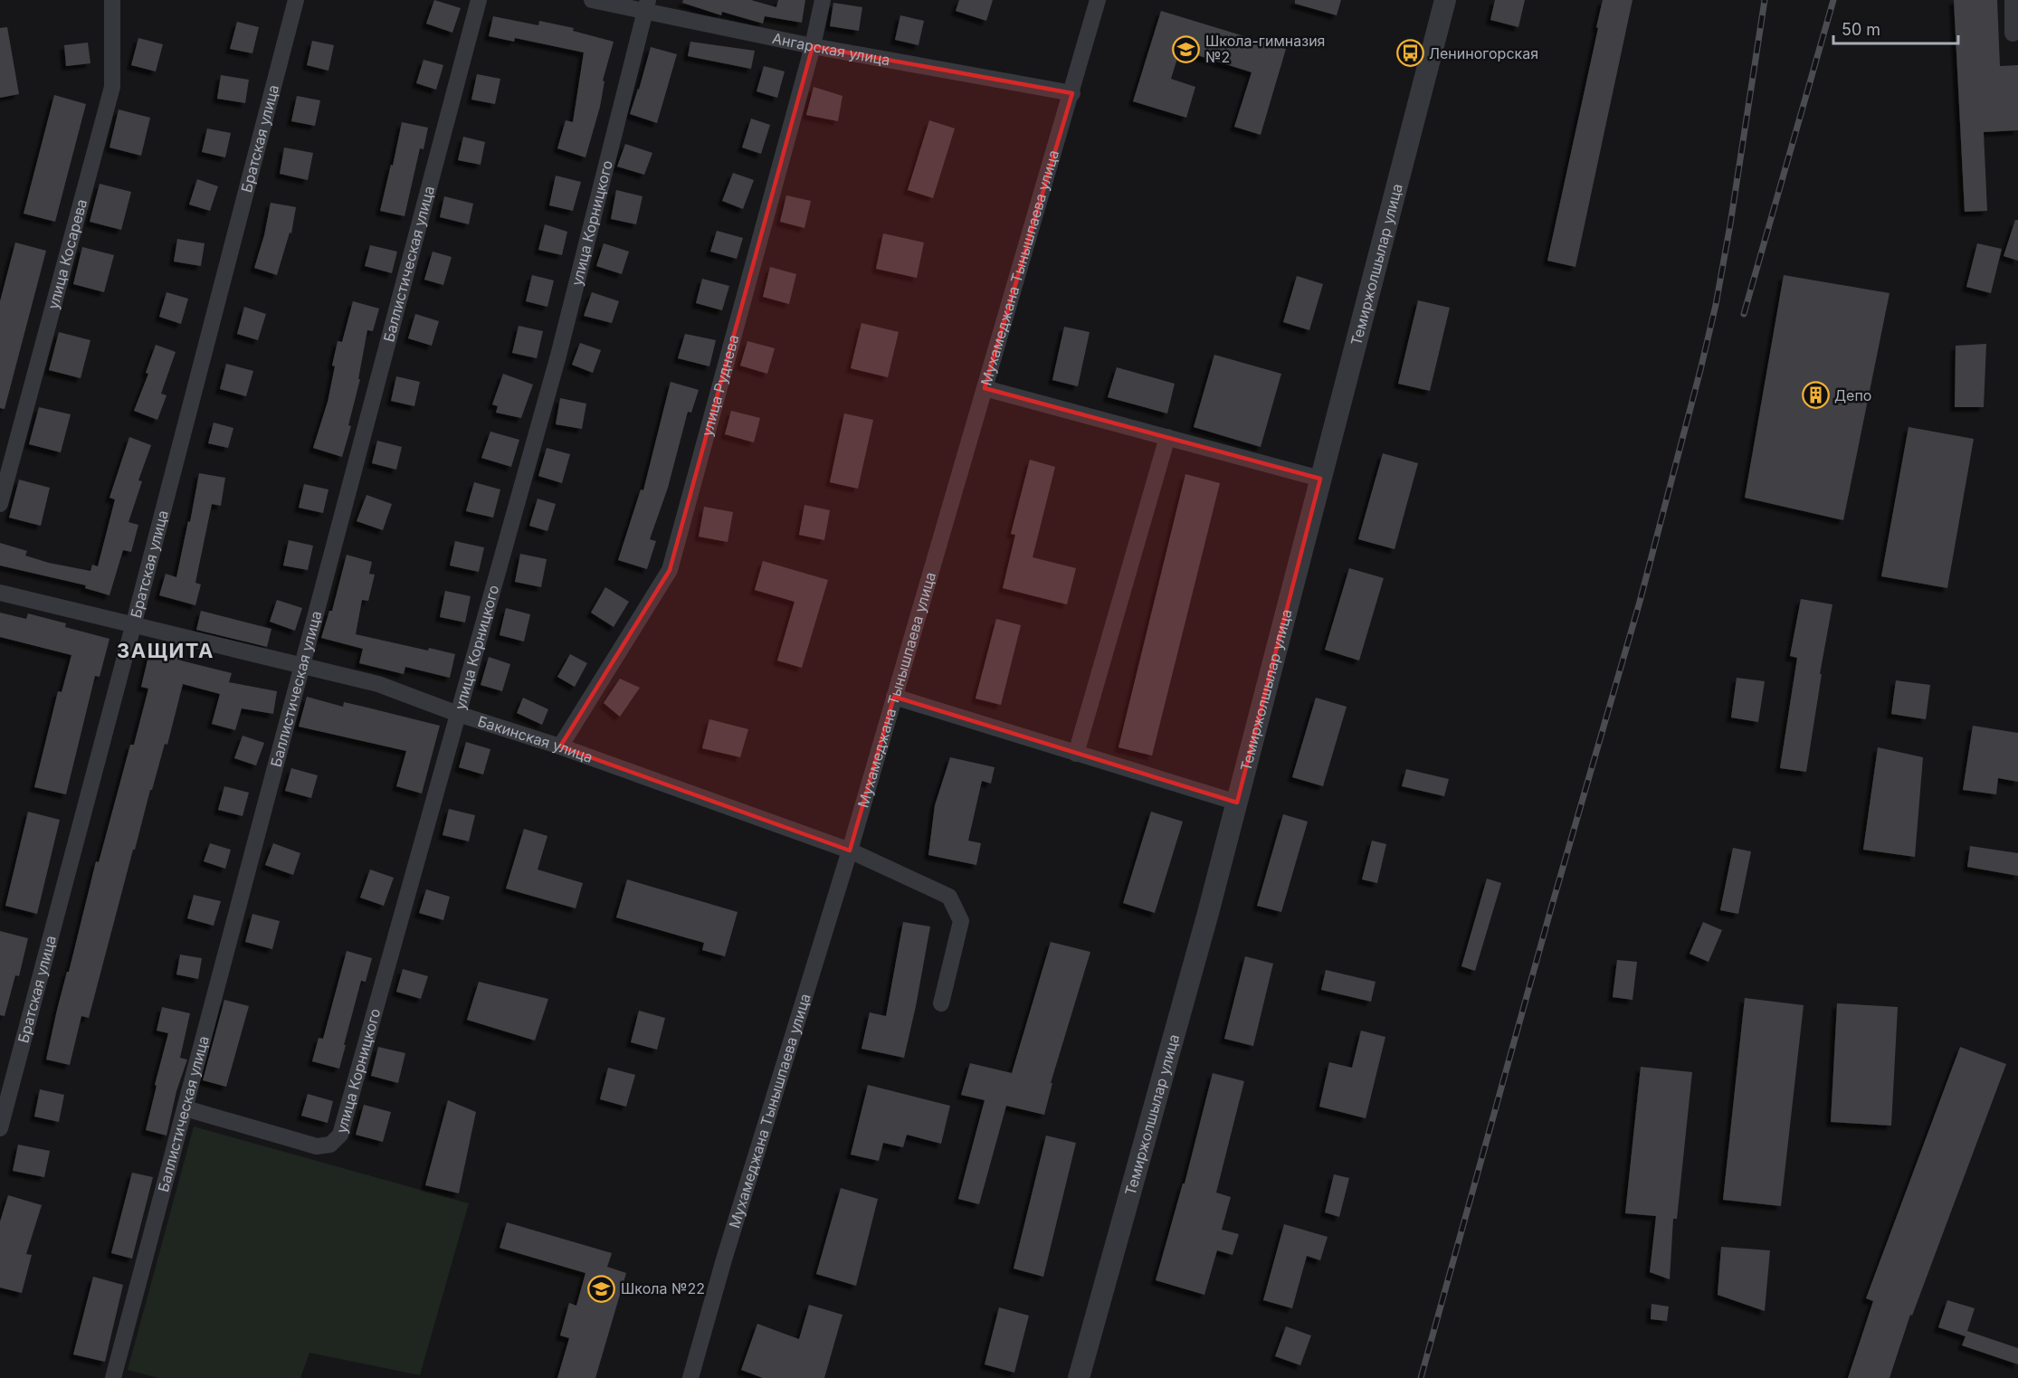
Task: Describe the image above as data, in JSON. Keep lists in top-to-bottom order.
{
  "streets": {
    "street": [
      "Ангарская улица",
      "Братская улица",
      "улица Корницкого",
      "улица Косарева",
      "Баллистическая улица",
      "Темиржолшылар улица",
      "Мухамеджана Тынышпаева улица",
      "улица Руднева",
      "Бакинская улица"
    ]
  },
  "crossings": [
    ["Ангарская улица", "улица Корницкого"],
    ["Ангарская улица", "Мухамеджана Тынышпаева улица"],
    ["Ангарская улица", "улица Руднева"],
    ["Братская улица", "Бакинская улица"],
    ["улица Корницкого", "Баллистическая улица"],
    ["улица Корницкого", "Бакинская улица"],
    ["Баллистическая улица", "Бакинская улица"],
    ["Мухамеджана Тынышпаева улица", "Бакинская улица"],
    ["улица Руднева", "Бакинская улица"]
  ],
  "districts": ["ЗАЩИТА"],
  "places": {
    "school or university": ["Школа-гимназия №2", "Школа №22"],
    "bus stop": ["Лениногорская"],
    "building": ["Депо"]
  },
  "scale_bar": "50 m"
}
